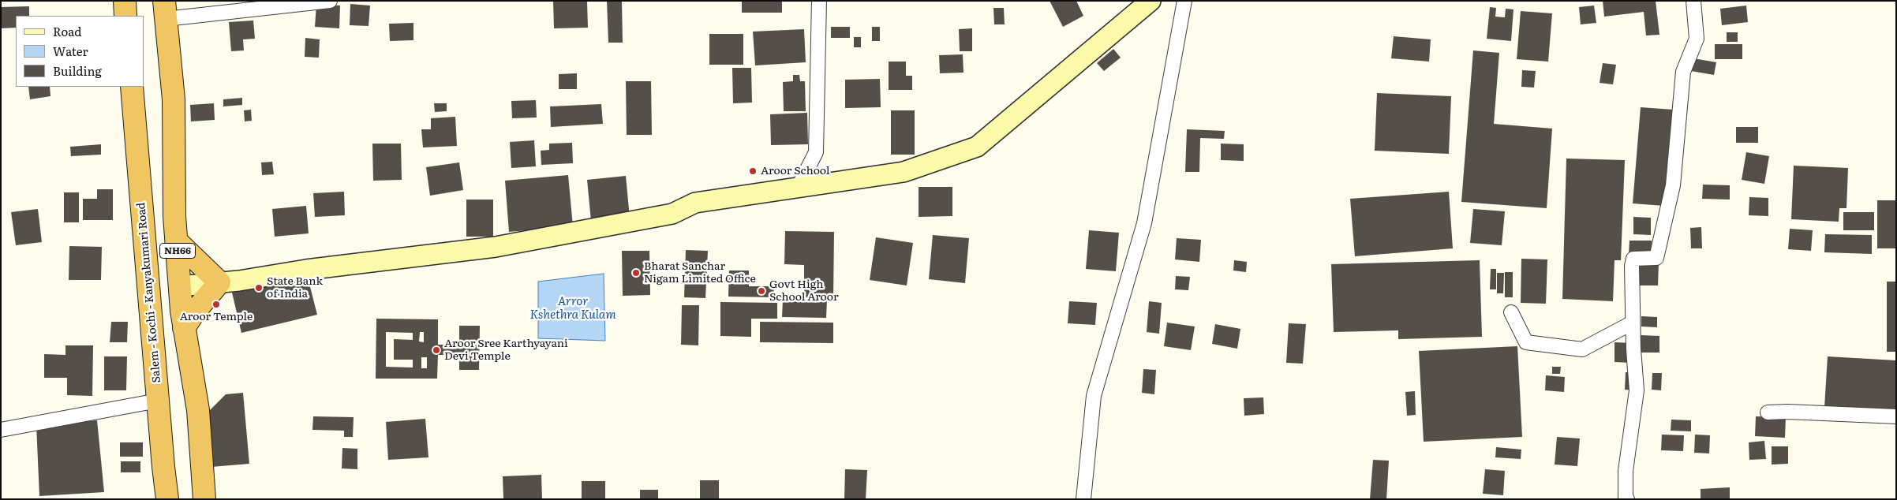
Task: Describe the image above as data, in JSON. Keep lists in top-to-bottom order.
{
  "streets": {
    "highway": ["NH66", "Salem - Kochi - Kanyakumari Road"]
  },
  "water": ["Arror Kshethra Kulam"],
  "places": [
    "Aroor School",
    "Bharat Sanchar Nigam Limited Office",
    "State Bank of India",
    "Govt High School Aroor",
    "Aroor Temple",
    "Aroor Sree Karthyayani Devi Temple"
  ],
  "legend": ["Road", "Water", "Building"]
}
